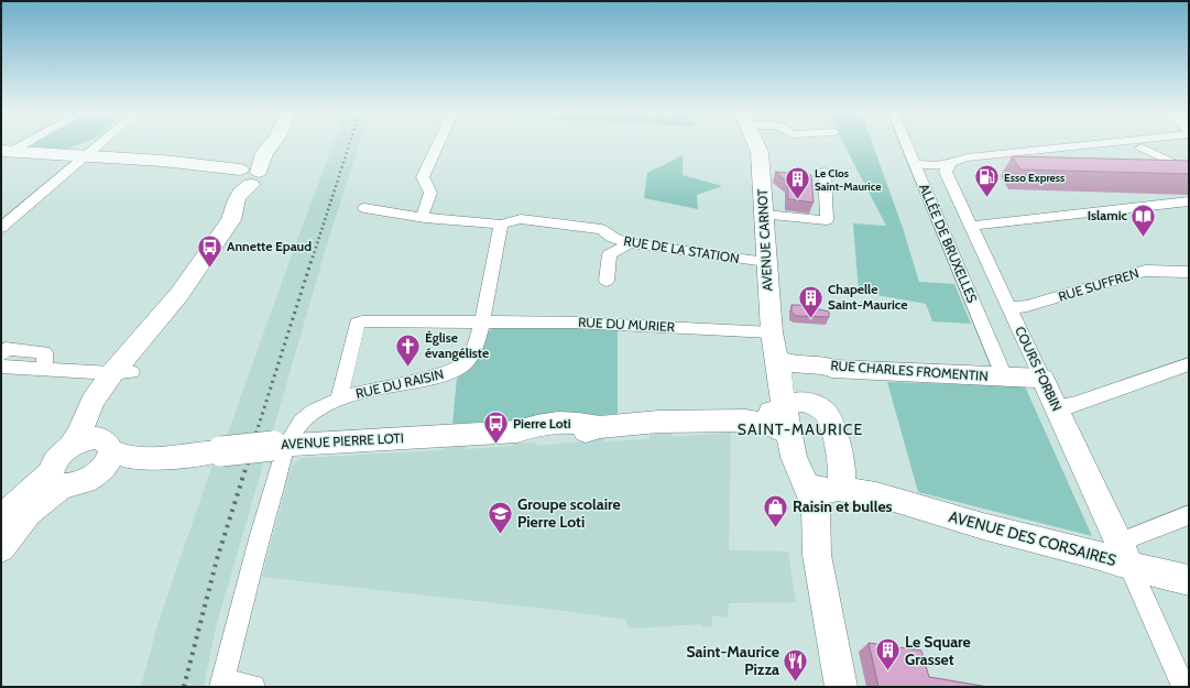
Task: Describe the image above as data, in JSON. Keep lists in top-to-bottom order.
{
  "streets": {
    "main road": [
      "AVENUE CARNOT",
      "COURS FORBIN",
      "RUE CHARLES FROMENTIN",
      "AVENUE PIERRE LOTI",
      "AVENUE DES CORSAIRES"
    ],
    "street": [
      "ALLÉE DE BRUXELLES",
      "RUE DE LA STATION",
      "RUE SUFFREN",
      "RUE DU MURIER",
      "RUE DU RAISIN"
    ]
  },
  "crossings": [
    ["AVENUE CARNOT", "RUE DE LA STATION"],
    ["AVENUE CARNOT", "RUE DU MURIER"],
    ["AVENUE CARNOT", "RUE CHARLES FROMENTIN"],
    ["AVENUE CARNOT", "AVENUE PIERRE LOTI"],
    ["AVENUE CARNOT", "AVENUE DES CORSAIRES"],
    ["ALLÉE DE BRUXELLES", "RUE CHARLES FROMENTIN"],
    ["RUE DE LA STATION", "RUE DU RAISIN"],
    ["RUE SUFFREN", "COURS FORBIN"],
    ["RUE DU MURIER", "RUE DU RAISIN"],
    ["COURS FORBIN", "RUE CHARLES FROMENTIN"],
    ["COURS FORBIN", "AVENUE DES CORSAIRES"],
    ["RUE DU RAISIN", "AVENUE PIERRE LOTI"]
  ],
  "districts": ["SAINT-MAURICE"],
  "places": {
    "fuel station": ["Esso Express"],
    "building": ["Le Clos Saint-Maurice", "Chapelle Saint-Maurice", "Le Square Grasset"],
    "library": ["Islamic"],
    "bus stop": ["Annette Epaud", "Pierre Loti"],
    "church": ["Église évangéliste"],
    "shop": ["Raisin et bulles"],
    "school or university": ["Groupe scolaire Pierre Loti"],
    "restaurant": ["Saint-Maurice Pizza"]
  }
}
